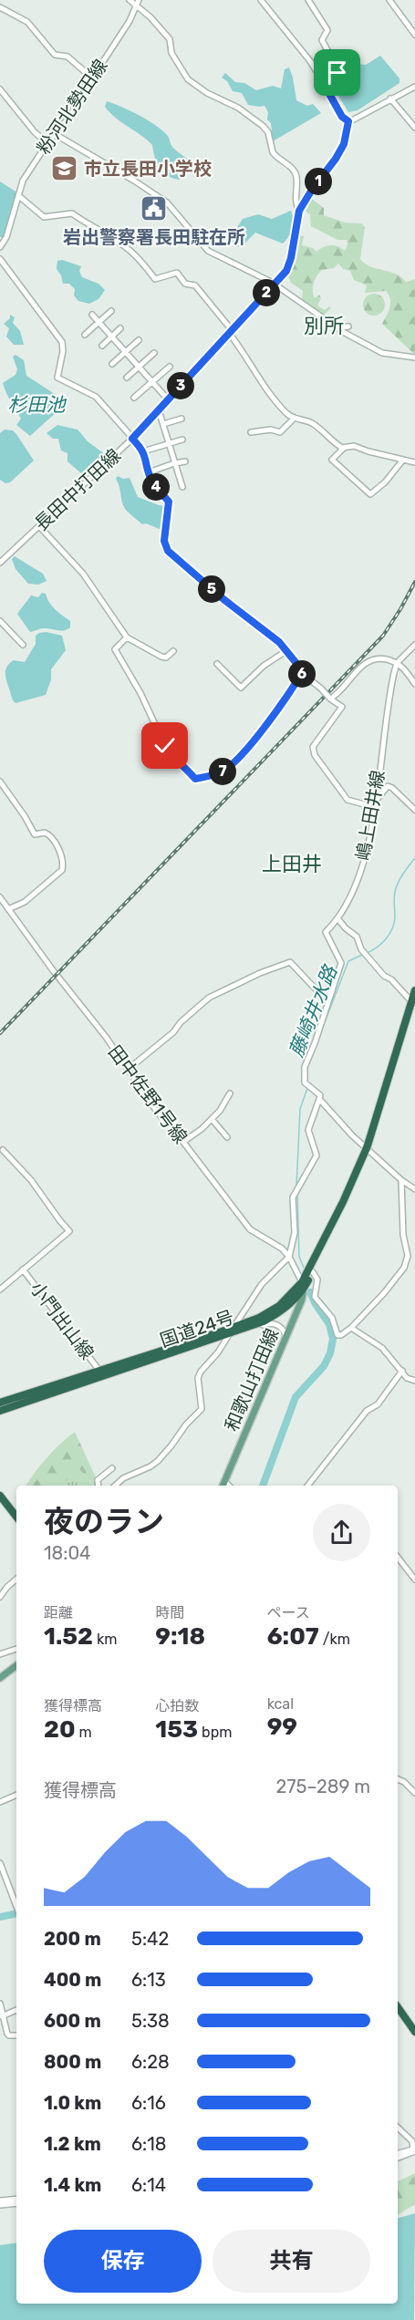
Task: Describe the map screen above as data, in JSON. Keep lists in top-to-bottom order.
{
  "streets": {
    "highway": ["国道24号"],
    "main road": ["和歌山打田線"],
    "street": [
      "粉河北勢田線",
      "長田中打田線",
      "嶋上田井線",
      "田中佐野1号線",
      "小門出山線"
    ]
  },
  "crossings": [
    ["田中佐野1号線", "国道24号"],
    ["田中佐野1号線", "和歌山打田線"],
    ["小門出山線", "国道24号"],
    ["国道24号", "和歌山打田線"]
  ],
  "districts": ["別所", "上田井"],
  "water": ["杉田池", "藤崎井水路"],
  "places": {
    "school or university": ["市立長田小学校"],
    "public building": ["岩出警察署長田駐在所"]
  },
  "page": {
    "pins": [
      "1",
      "2",
      "3",
      "4",
      "5",
      "6",
      "7"
    ],
    "heading": ["夜のラン", "18:04"],
    "stats": [
      ["距離", "1.52 km"],
      ["時間", "9:18"],
      ["ペース", "6:07 /km"],
      ["獲得標高", "20 m"],
      ["心拍数", "153 bpm"],
      ["kcal", "99"]
    ],
    "chart": ["獲得標高", "275–289 m"],
    "list": [
      {
        "name": "200 m",
        "note": "5:42"
      },
      {
        "name": "400 m",
        "note": "6:13"
      },
      {
        "name": "600 m",
        "note": "5:38"
      },
      {
        "name": "800 m",
        "note": "6:28"
      },
      {
        "name": "1.0 km",
        "note": "6:16"
      },
      {
        "name": "1.2 km",
        "note": "6:18"
      },
      {
        "name": "1.4 km",
        "note": "6:14"
      }
    ],
    "buttons": ["保存", "共有"]
  }
}
